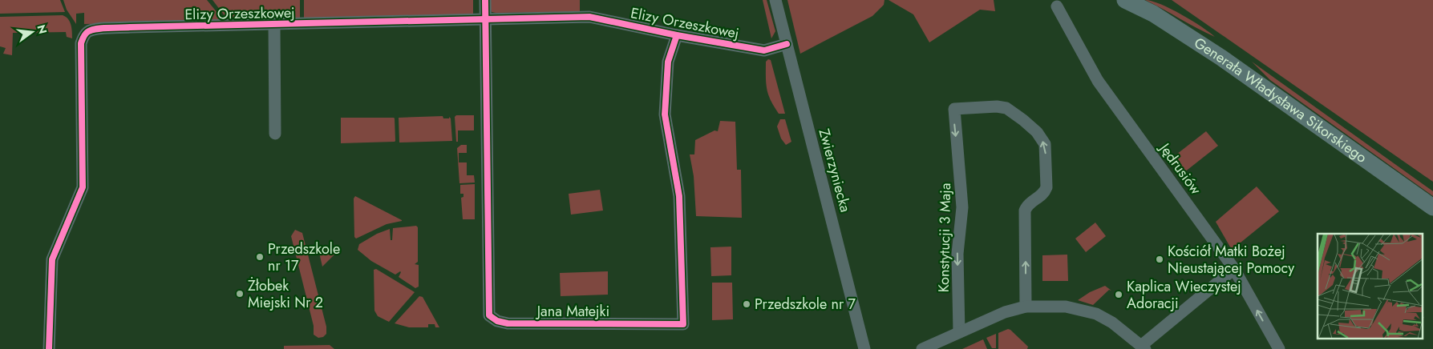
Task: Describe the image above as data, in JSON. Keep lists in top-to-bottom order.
{
  "streets": {
    "street": [
      "Elizy Orzeszkowej",
      "Generała Władysława Sikorskiego",
      "Jędrusiów",
      "Zwierzyniecka",
      "Konstytucji 3 Maja",
      "Jana Matejki"
    ]
  },
  "crossings": [
    ["Elizy Orzeszkowej", "Zwierzyniecka"],
    ["Elizy Orzeszkowej", "Jana Matejki"]
  ],
  "places": [
    "Przedszkole nr 17",
    "Kościół Matki Bożej Nieustającej Pomocy",
    "Żłobek Miejski Nr 2",
    "Kaplica Wieczystej Adoracji",
    "Przedszkole nr 7"
  ],
  "north": "right"
}
